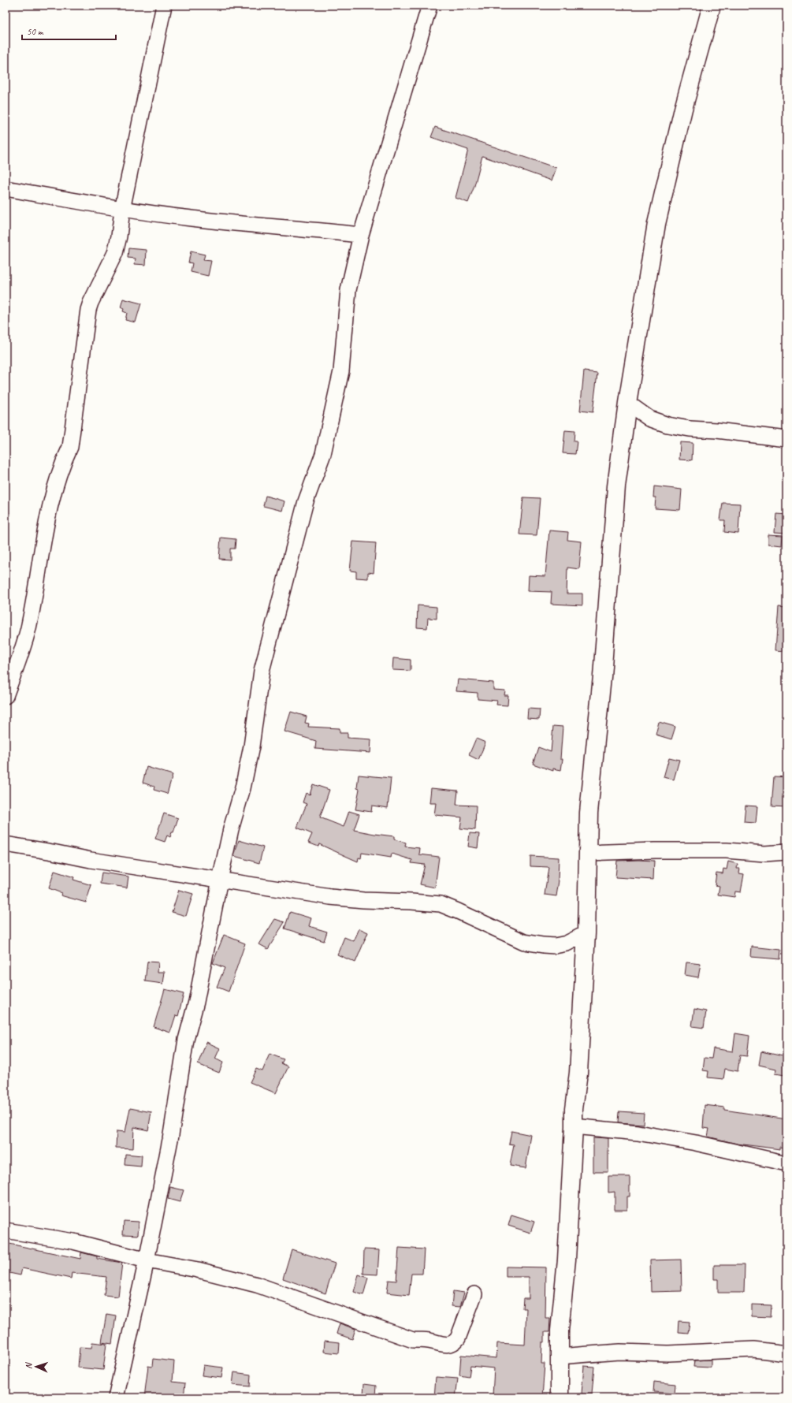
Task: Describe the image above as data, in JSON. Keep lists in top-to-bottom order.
{
  "scale_bar": "50 m",
  "north": "left"
}
